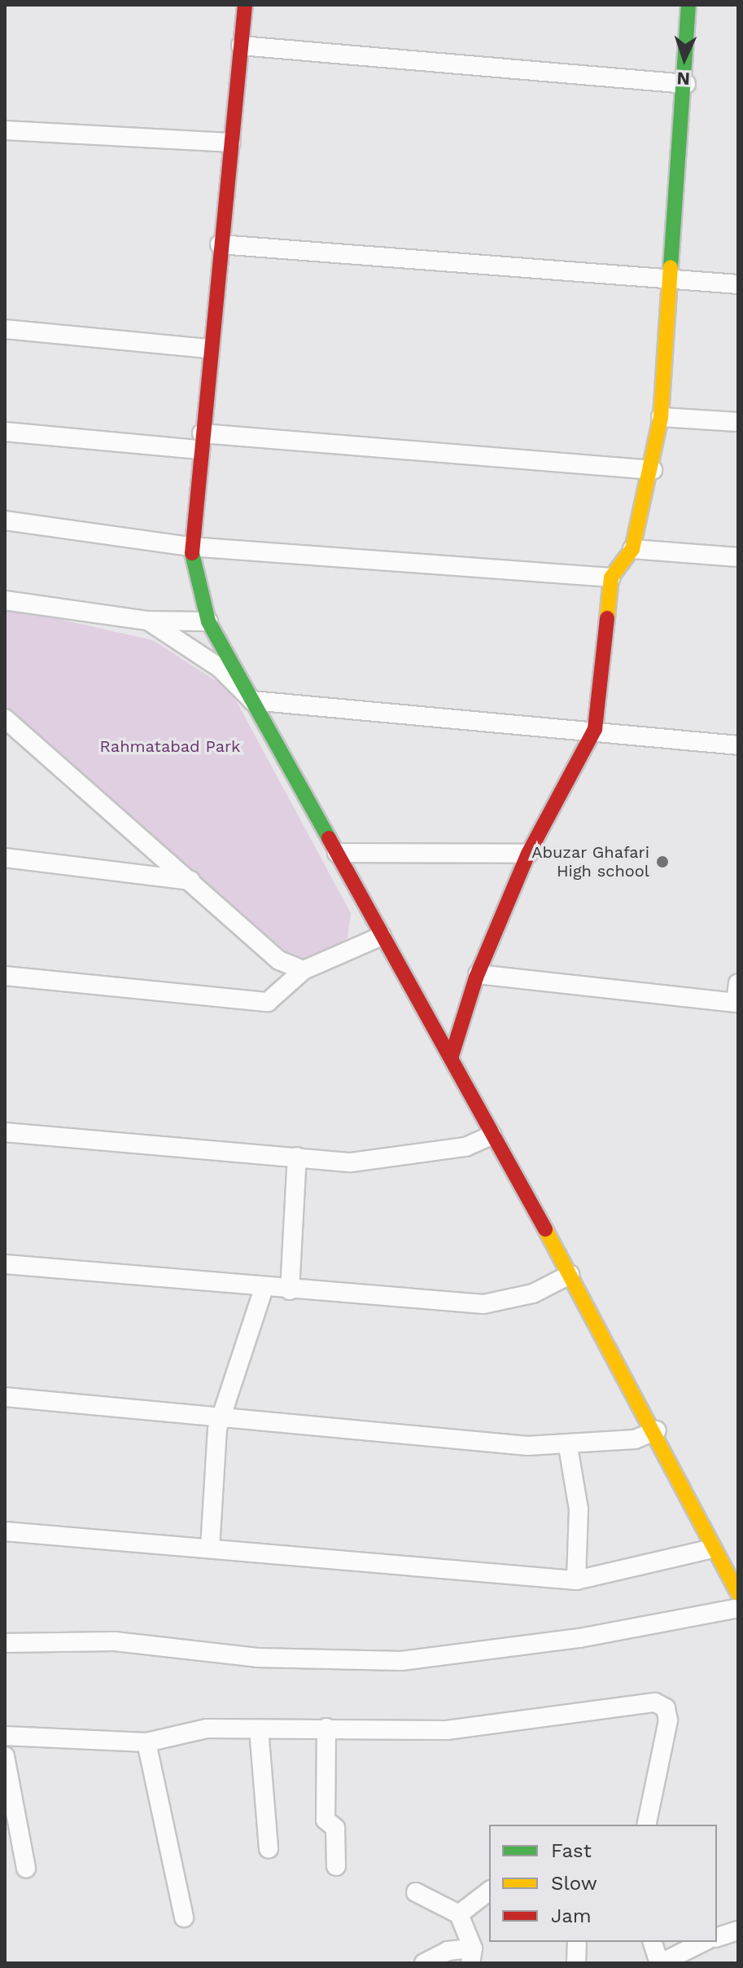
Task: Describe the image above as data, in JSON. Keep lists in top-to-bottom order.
{
  "parks": ["Rahmatabad Park"],
  "places": ["Abuzar Ghafari High school"],
  "legend": ["Fast", "Slow", "Jam"],
  "north": "bottom"
}
